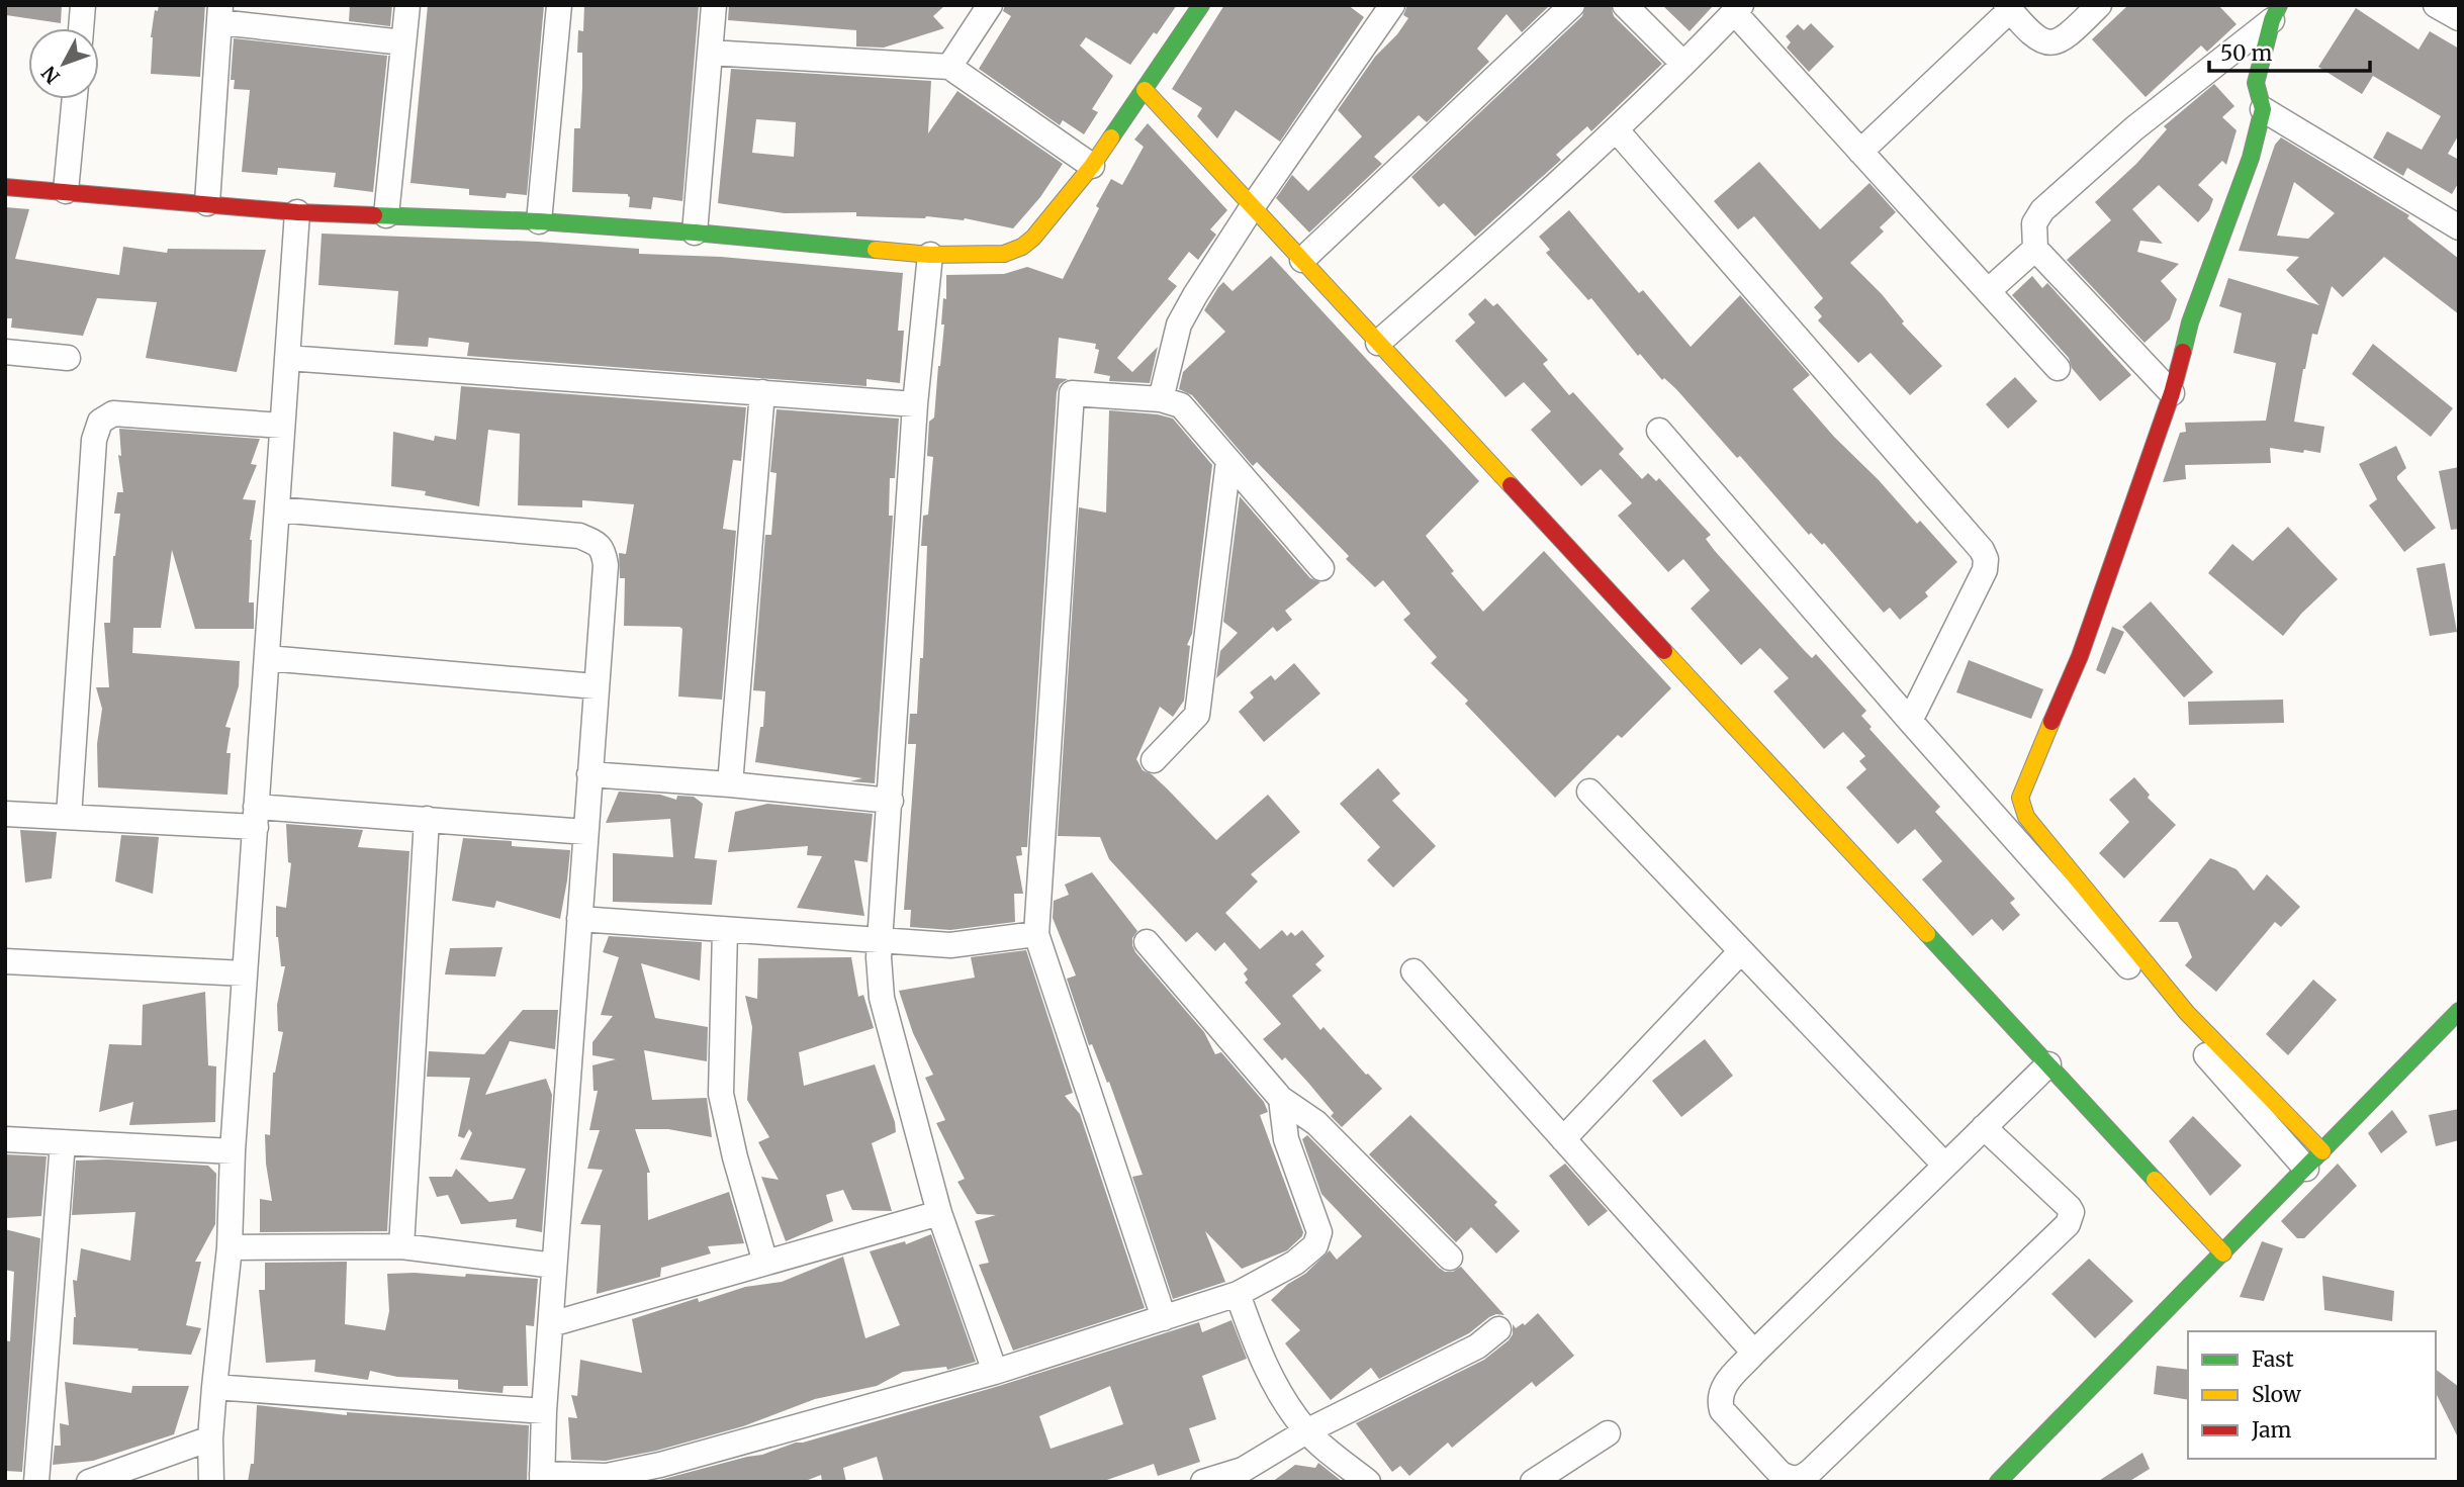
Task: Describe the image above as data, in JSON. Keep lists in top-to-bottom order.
{
  "legend": ["Fast", "Slow", "Jam"],
  "scale_bar": "50 m",
  "north": "bottom left"
}
